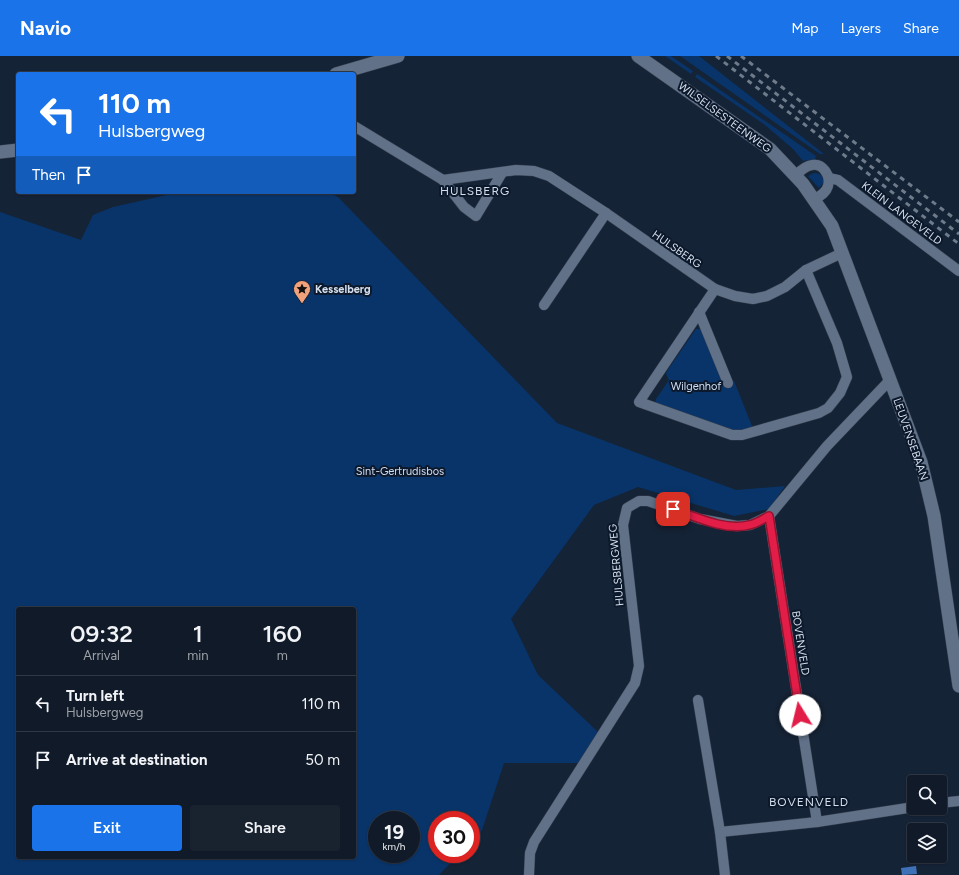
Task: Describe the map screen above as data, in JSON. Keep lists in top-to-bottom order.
{
  "streets": {
    "street": [
      "WILSELSESTEENWEG",
      "KLEIN LANGEVELD",
      "HULSBERG",
      "LEUVENSEBAAN",
      "HULSBERGWEG",
      "BOVENVELD"
    ]
  },
  "crossings": [
    ["WILSELSESTEENWEG", "KLEIN LANGEVELD"],
    ["WILSELSESTEENWEG", "LEUVENSEBAAN"],
    ["HULSBERG", "LEUVENSEBAAN"],
    ["LEUVENSEBAAN", "HULSBERGWEG"],
    ["HULSBERGWEG", "BOVENVELD"]
  ],
  "districts": ["HULSBERG", "BOVENVELD"],
  "parks": ["Wilgenhof", "Sint-Gertrudisbos"],
  "places": {
    "place": ["Kesselberg"]
  },
  "page": {
    "header": "Navio",
    "nav": ["Map", "Layers", "Share"],
    "turn": ["110 m", "Hulsbergweg"],
    "then": "Then",
    "eta": [
      "09:32",
      "Arrival",
      "1",
      "min",
      "160",
      "m"
    ],
    "list": [
      {
        "name": "Turn left",
        "note": "Hulsbergweg",
        "value": "110 m"
      },
      {
        "name": "Arrive at destination",
        "value": "50 m"
      }
    ],
    "buttons": ["Exit", "Share"],
    "speed": "19 km/h",
    "limit": "30"
  }
}
